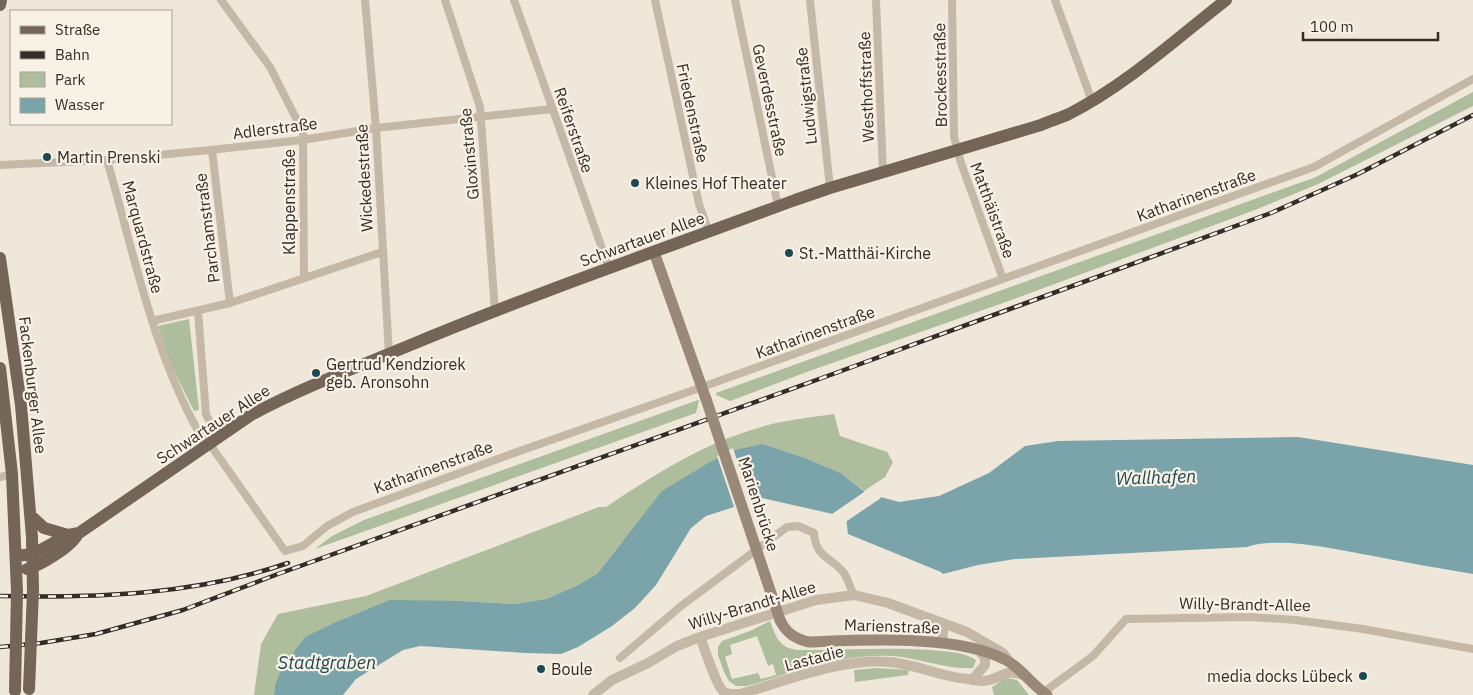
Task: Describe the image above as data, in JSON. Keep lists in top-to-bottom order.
{
  "streets": {
    "main road": [
      "Schwartauer Allee",
      "Fackenburger Allee",
      "Marienbrücke",
      "Willy-Brandt-Allee",
      "Marienstraße"
    ],
    "street": [
      "Brockesstraße",
      "Westhoffstraße",
      "Ludwigstraße",
      "Geverdesstraße",
      "Friedenstraße",
      "Adlerstraße",
      "Reiferstraße",
      "Gloxinstraße",
      "Wickedestraße",
      "Katharinenstraße",
      "Klappenstraße",
      "Matthäistraße",
      "Parchamstraße",
      "Marquardstraße",
      "Lastadie"
    ]
  },
  "crossings": [
    ["Brockesstraße", "Matthäistraße"],
    ["Brockesstraße", "Schwartauer Allee"],
    ["Westhoffstraße", "Schwartauer Allee"],
    ["Ludwigstraße", "Schwartauer Allee"],
    ["Geverdesstraße", "Schwartauer Allee"],
    ["Friedenstraße", "Schwartauer Allee"],
    ["Adlerstraße", "Reiferstraße"],
    ["Adlerstraße", "Gloxinstraße"],
    ["Adlerstraße", "Wickedestraße"],
    ["Adlerstraße", "Klappenstraße"],
    ["Adlerstraße", "Parchamstraße"],
    ["Adlerstraße", "Marquardstraße"],
    ["Reiferstraße", "Schwartauer Allee"],
    ["Gloxinstraße", "Schwartauer Allee"],
    ["Wickedestraße", "Schwartauer Allee"],
    ["Katharinenstraße", "Matthäistraße"],
    ["Katharinenstraße", "Marquardstraße"],
    ["Katharinenstraße", "Schwartauer Allee"],
    ["Katharinenstraße", "Marienbrücke"],
    ["Matthäistraße", "Schwartauer Allee"],
    ["Marquardstraße", "Schwartauer Allee"],
    ["Schwartauer Allee", "Fackenburger Allee"],
    ["Marienbrücke", "Marienstraße"],
    ["Willy-Brandt-Allee", "Marienstraße"],
    ["Willy-Brandt-Allee", "Lastadie"]
  ],
  "water": ["Wallhafen", "Stadtgraben"],
  "places": [
    "Martin Prenski",
    "Kleines Hof Theater",
    "St.-Matthäi-Kirche",
    "Gertrud Kendziorek geb. Aronsohn",
    "Boule",
    "media docks Lübeck"
  ],
  "legend": [
    "Straße",
    "Bahn",
    "Park",
    "Wasser"
  ],
  "scale_bar": "100 m"
}
